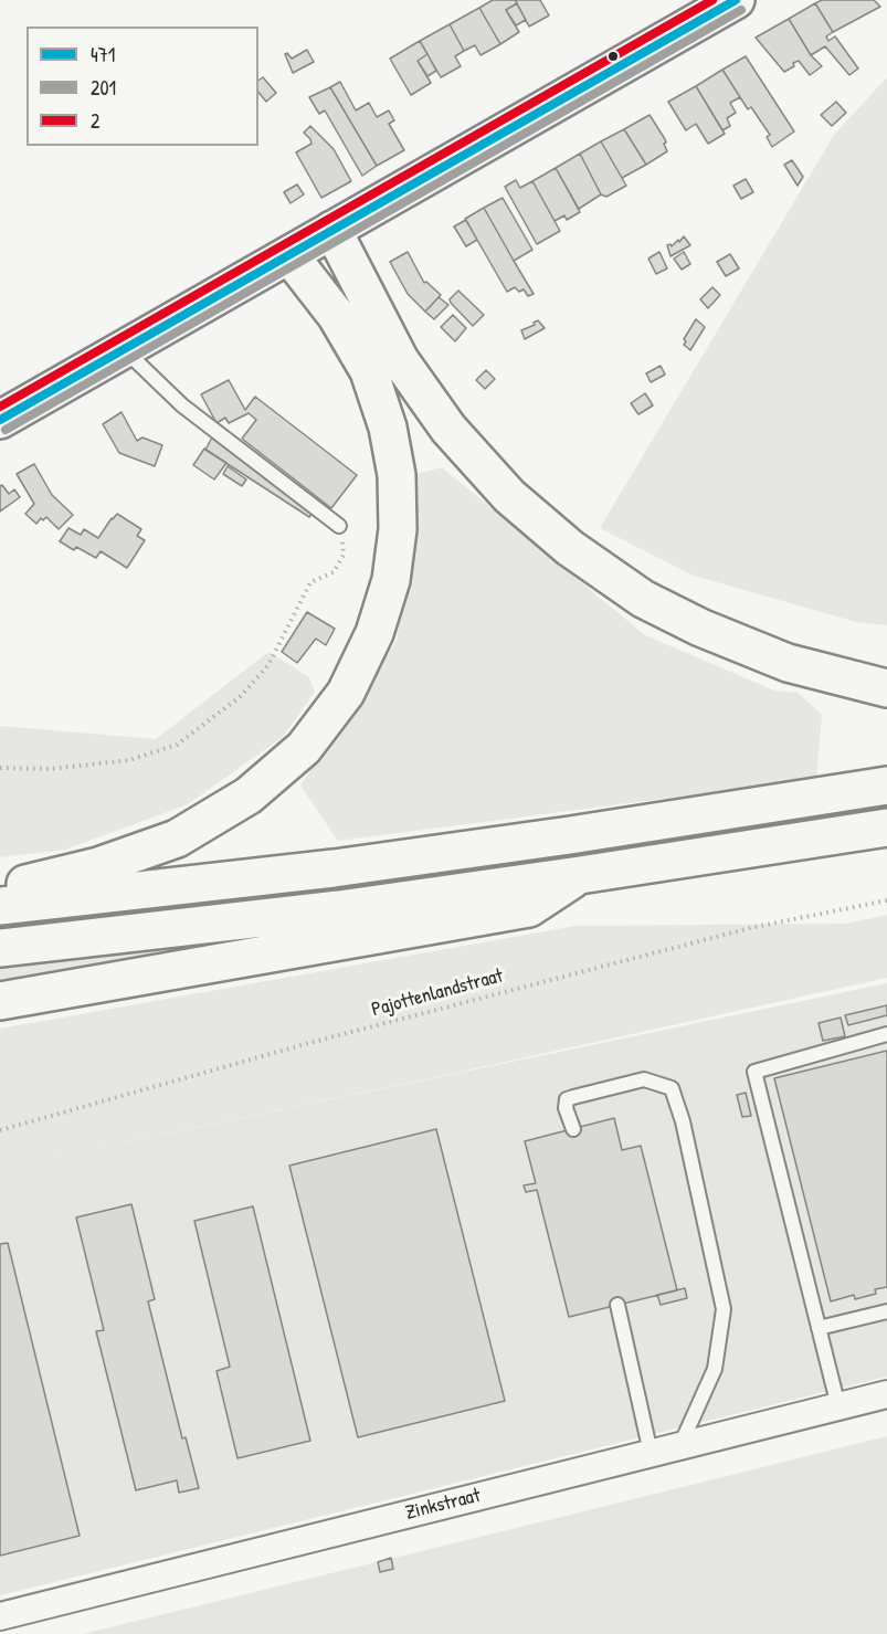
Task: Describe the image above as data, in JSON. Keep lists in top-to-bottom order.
{
  "streets": {
    "street": ["Zinkstraat"],
    "path": ["Pajottenlandstraat"]
  },
  "lines": ["transit line 471", "transit line 2", "transit line 201"],
  "legend": ["471", "201", "2"]
}
